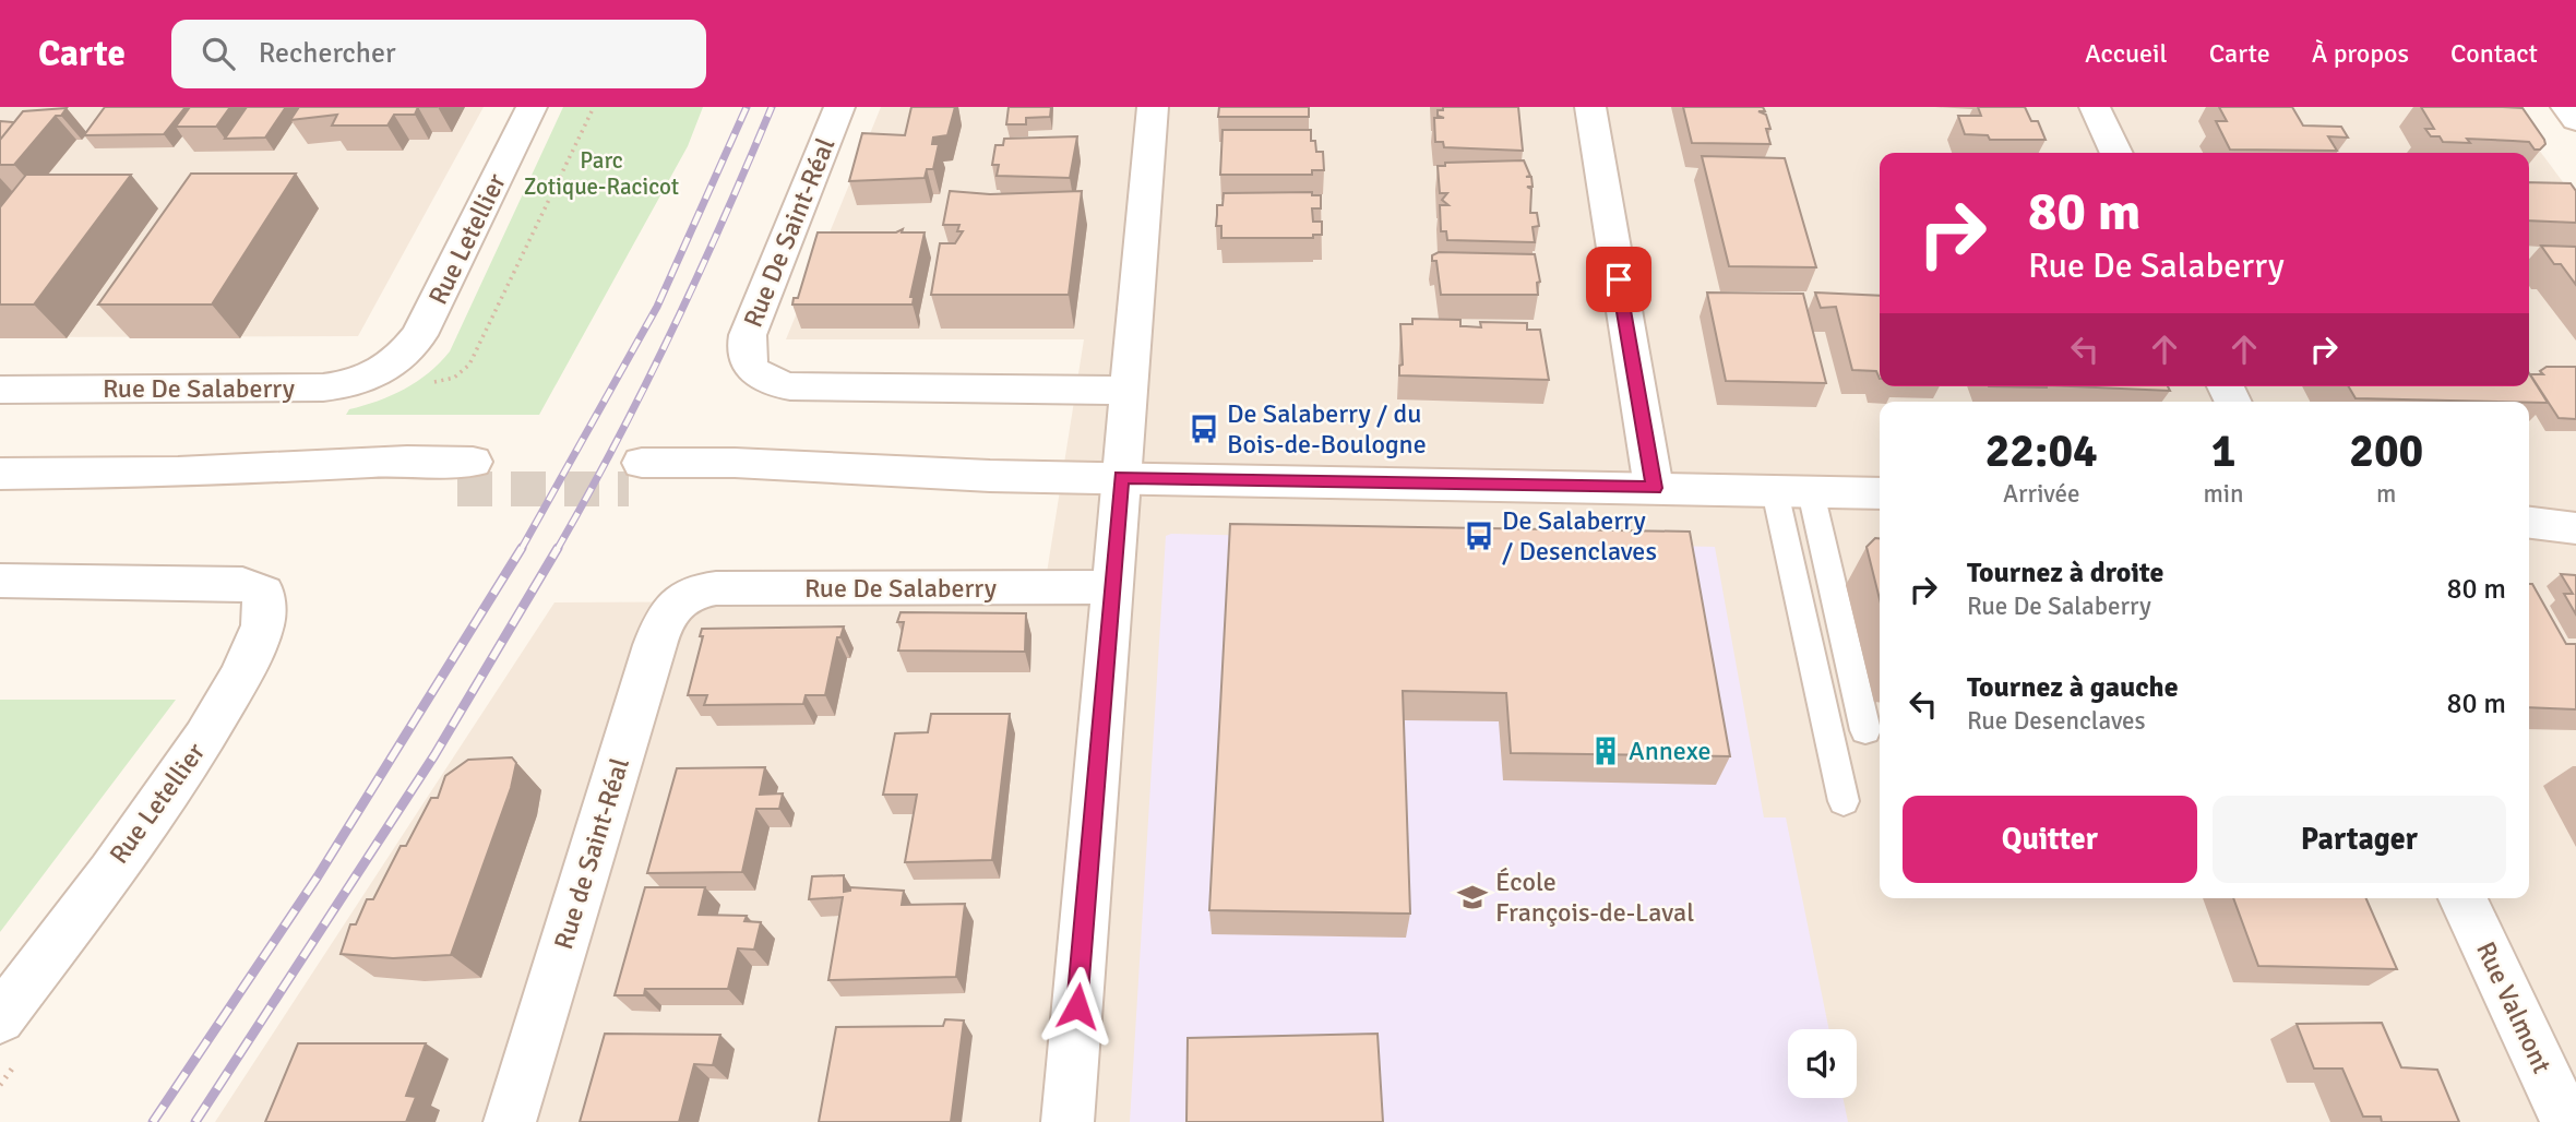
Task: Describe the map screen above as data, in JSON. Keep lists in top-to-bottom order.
{
  "streets": {
    "street": [
      "Rue De Saint-Réal",
      "Rue Letellier",
      "Rue De Salaberry",
      "Rue de Saint-Réal",
      "Rue Valmont"
    ]
  },
  "crossings": [
    ["Rue Letellier", "Rue De Salaberry"],
    ["Rue De Salaberry", "Rue de Saint-Réal"]
  ],
  "parks": ["Parc Zotique-Racicot"],
  "places": {
    "bus stop": ["De Salaberry / du Bois-de-Boulogne", "De Salaberry / Desenclaves"],
    "building": ["Annexe"],
    "school or university": ["École François-de-Laval"]
  },
  "page": {
    "header": "Carte",
    "search": "Rechercher",
    "nav": [
      "Accueil",
      "Carte",
      "À propos",
      "Contact"
    ],
    "turn": ["80 m", "Rue De Salaberry"],
    "eta": [
      "22:04",
      "Arrivée",
      "1",
      "min",
      "200",
      "m"
    ],
    "list": [
      {
        "name": "Tournez à droite",
        "note": "Rue De Salaberry",
        "value": "80 m"
      },
      {
        "name": "Tournez à gauche",
        "note": "Rue Desenclaves",
        "value": "80 m"
      }
    ],
    "buttons": ["Quitter", "Partager"]
  }
}
